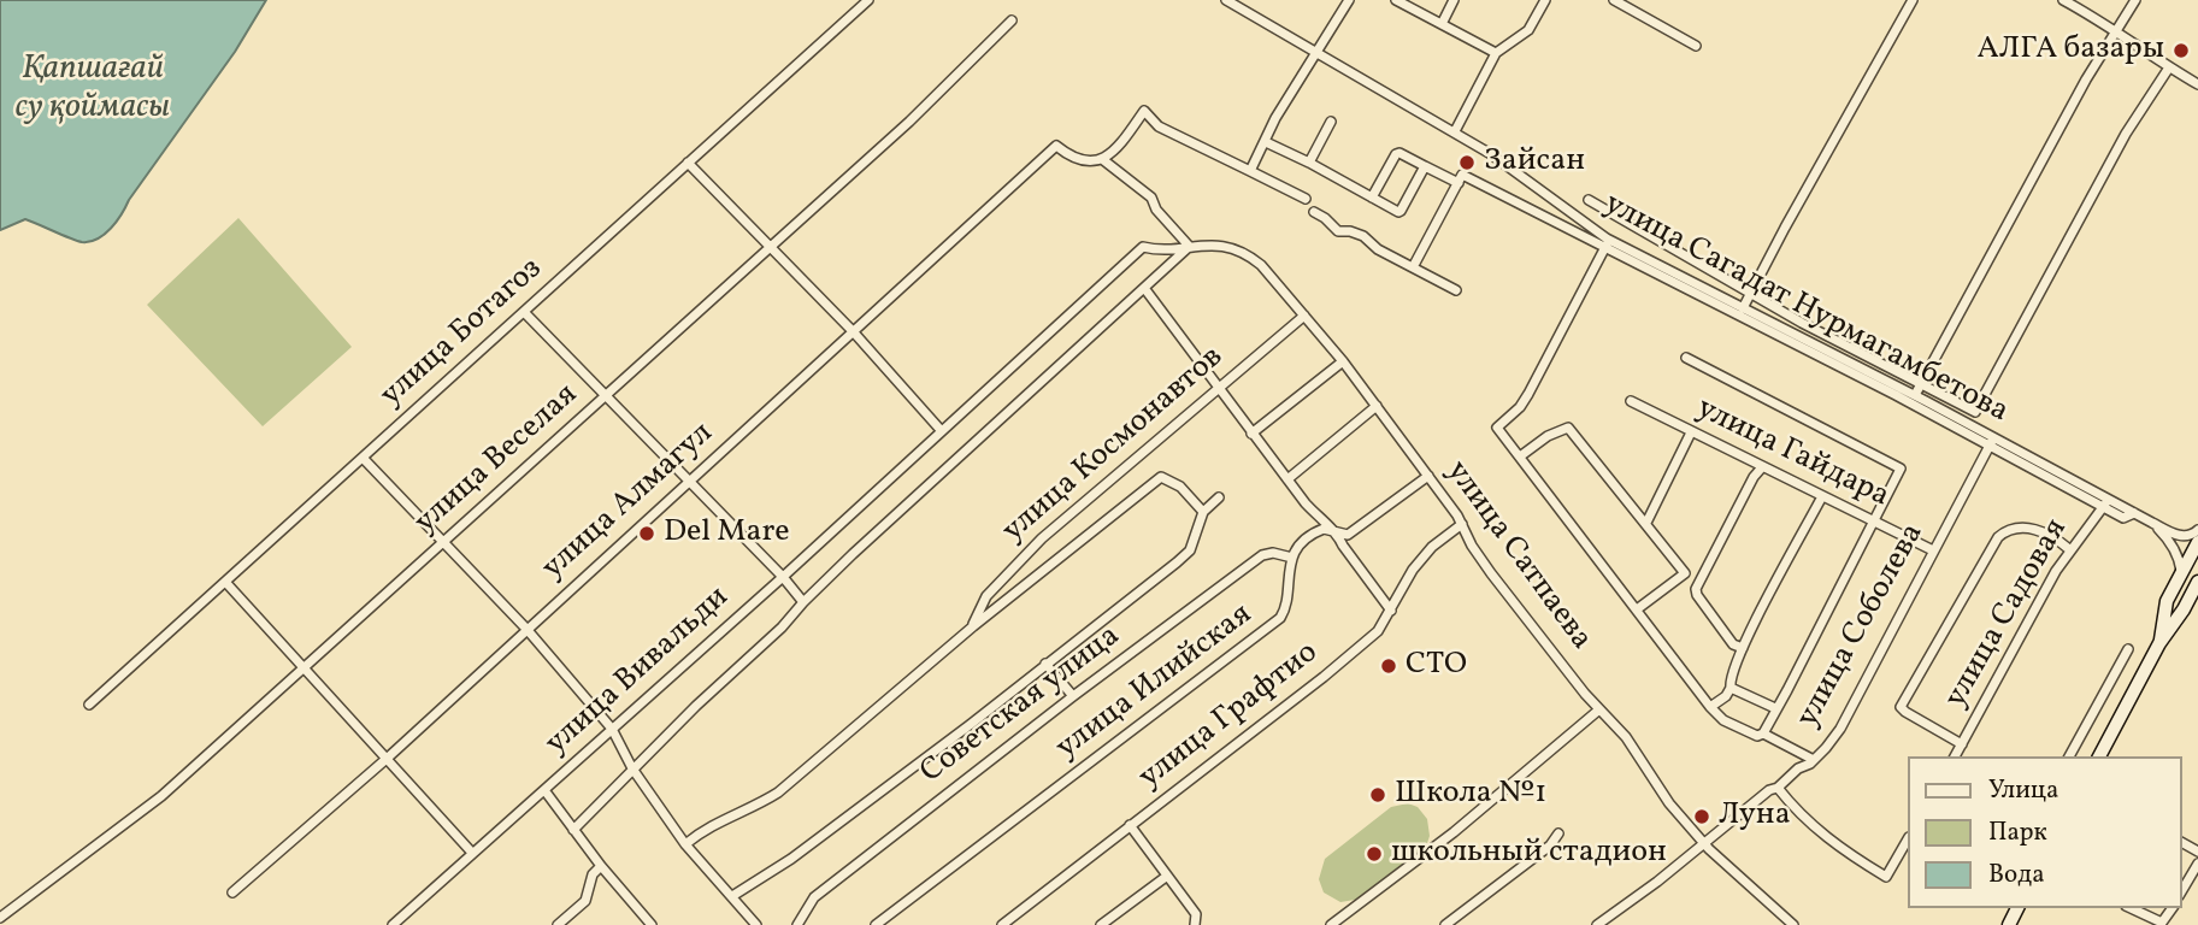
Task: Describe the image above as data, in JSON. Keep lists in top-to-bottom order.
{
  "streets": {
    "street": [
      "улица Сагадат Нурмагамбетова",
      "улица Ботагоз",
      "улица Космонавтов",
      "улица Гайдара",
      "улица Веселая",
      "улица Алмагул",
      "улица Сатпаева",
      "улица Садовая",
      "улица Соболева",
      "улица Вивальди",
      "улица Илийская",
      "Советская улица",
      "улица Графтио"
    ]
  },
  "crossings": [
    ["улица Сагадат Нурмагамбетова", "улица Садовая"],
    ["улица Сагадат Нурмагамбетова", "улица Соболева"],
    ["улица Космонавтов", "улица Сатпаева"],
    ["улица Гайдара", "улица Соболева"],
    ["улица Сатпаева", "улица Соболева"],
    ["улица Сатпаева", "улица Вивальди"],
    ["улица Сатпаева", "улица Графтио"],
    ["улица Илийская", "Советская улица"]
  ],
  "water": ["Қапшағай су қоймасы"],
  "places": [
    "АЛГА базары",
    "Зайсан",
    "Del Mare",
    "СТО",
    "Школа №1",
    "Луна",
    "школьный стадион"
  ],
  "legend": ["Улица", "Парк", "Вода"]
}
